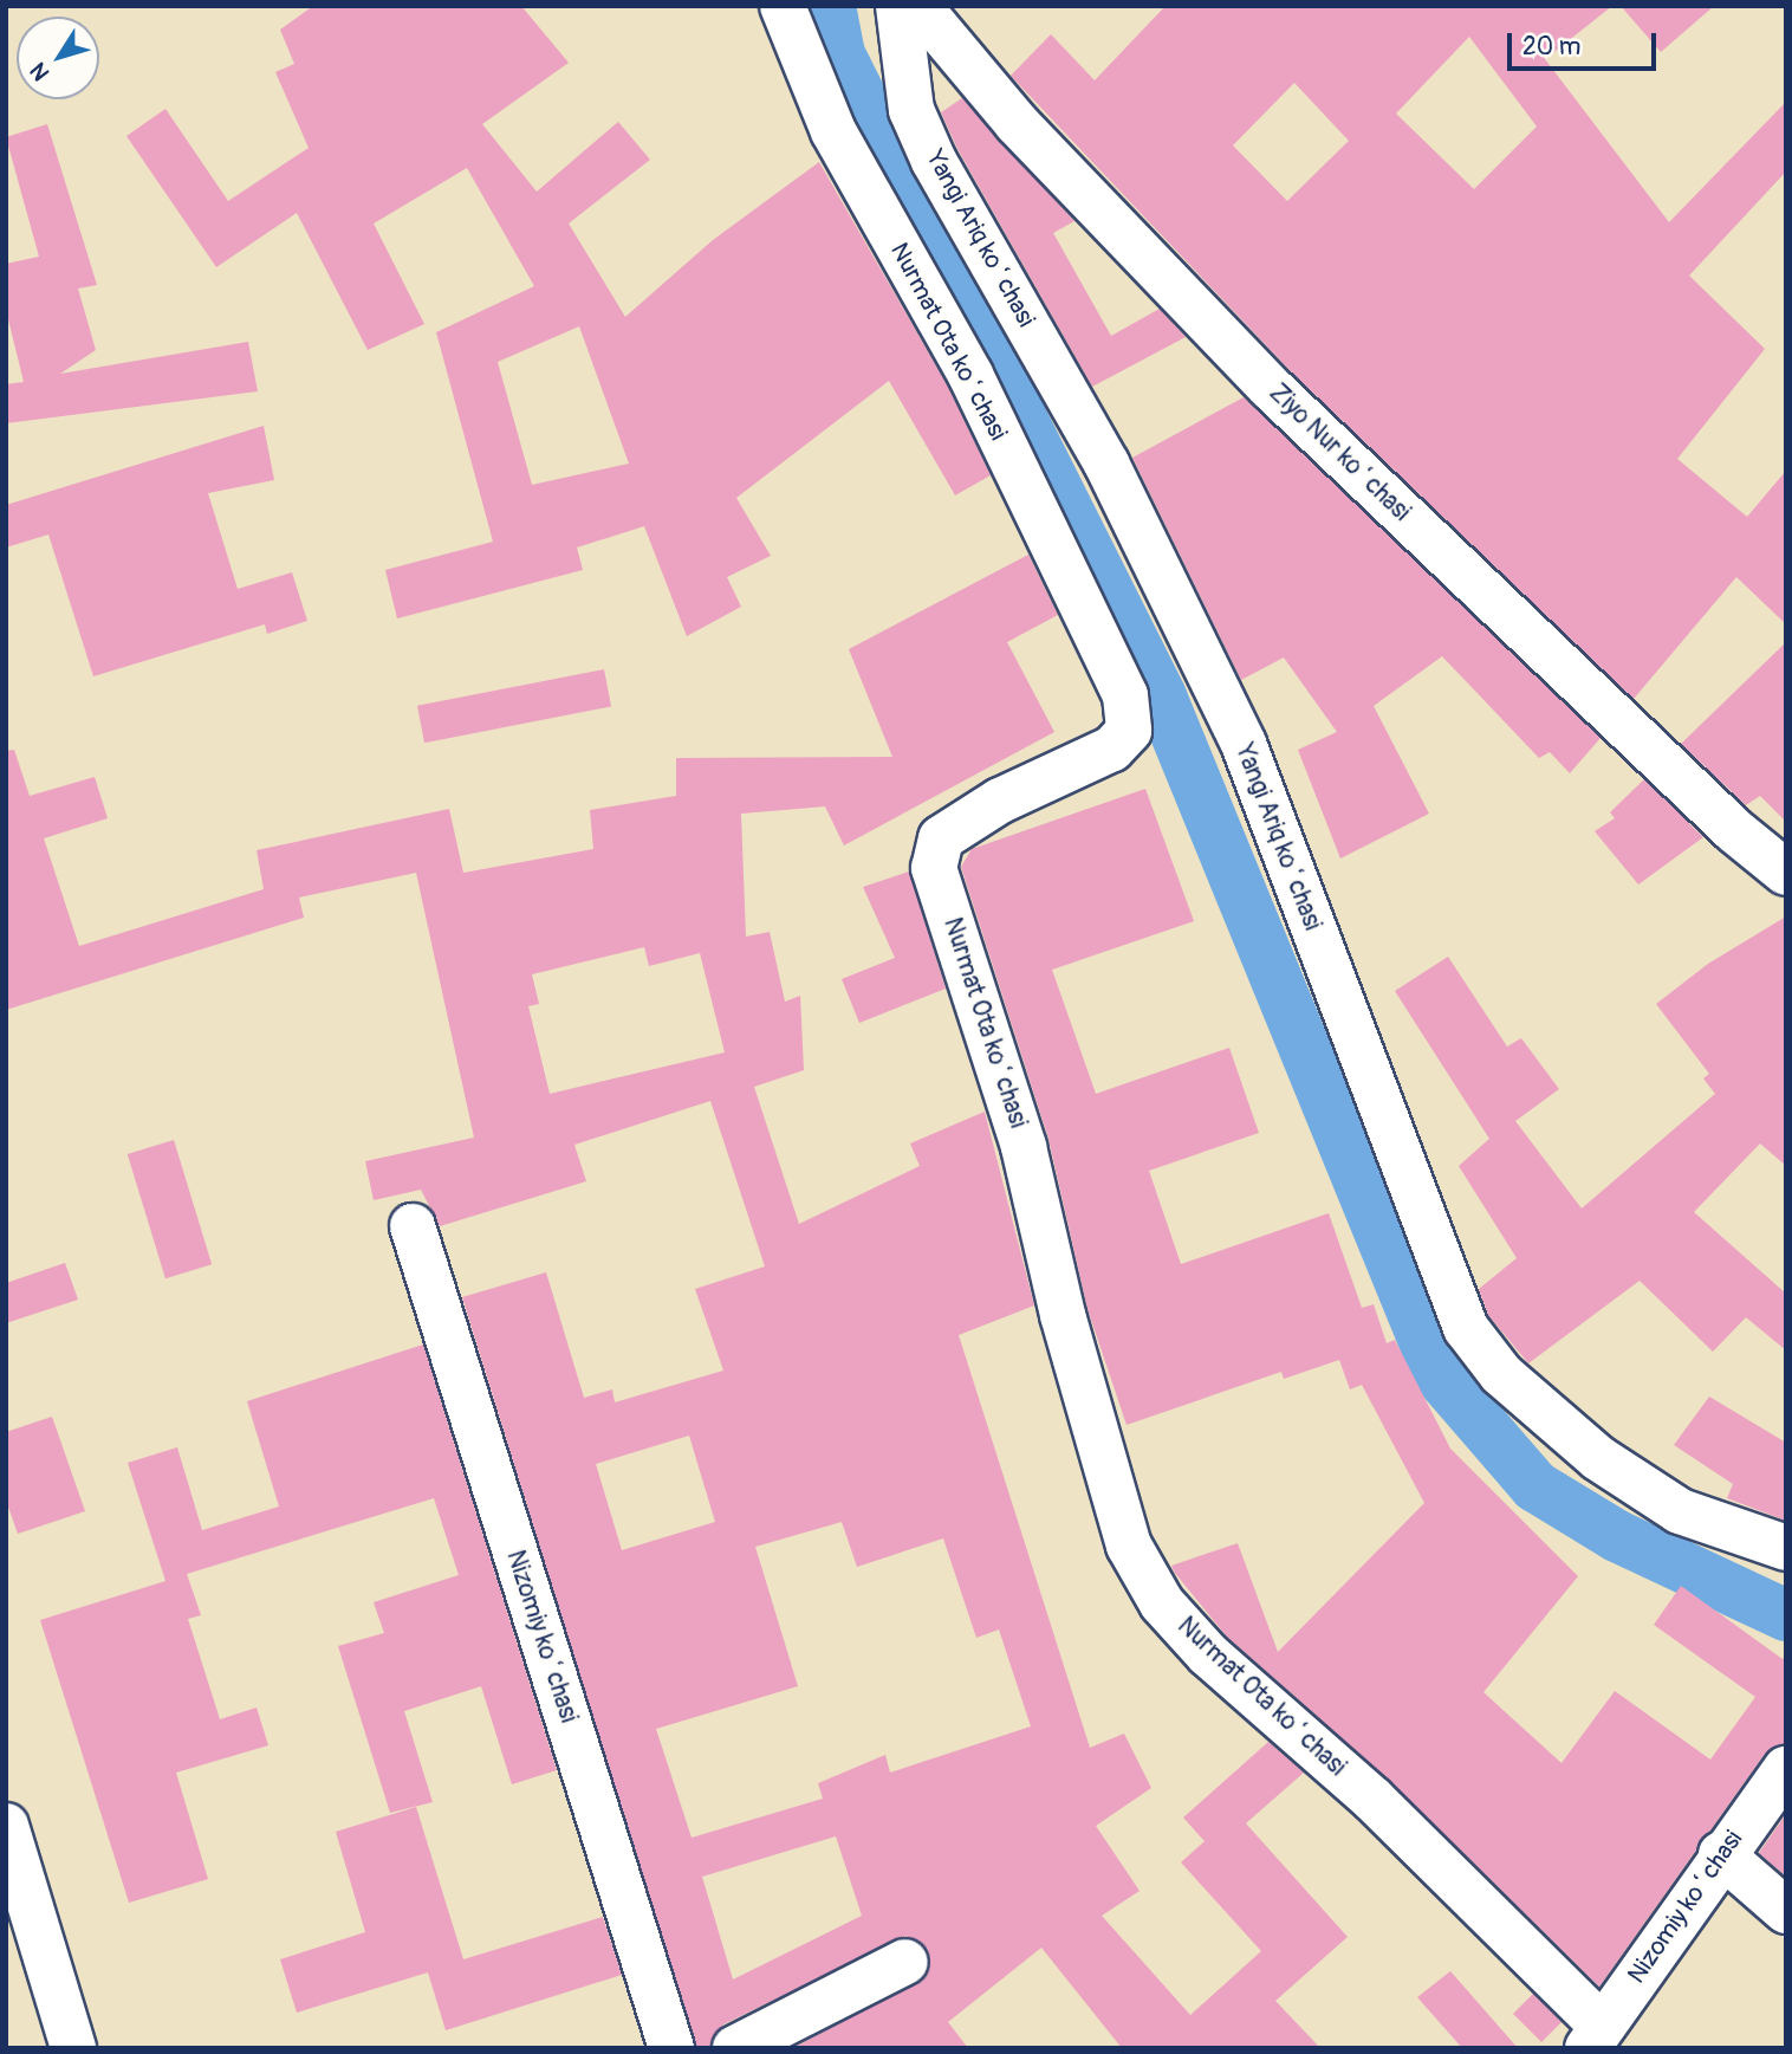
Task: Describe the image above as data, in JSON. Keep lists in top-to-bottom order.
{
  "streets": {
    "street": [
      "Yangi Ariq koʻchasi",
      "Nurmat Ota koʻchasi",
      "Ziyo Nur koʻchasi",
      "Nizomiy koʻchasi"
    ]
  },
  "crossings": [
    ["Nurmat Ota koʻchasi", "Nizomiy koʻchasi"]
  ],
  "scale_bar": "20 m",
  "north": "bottom left"
}
